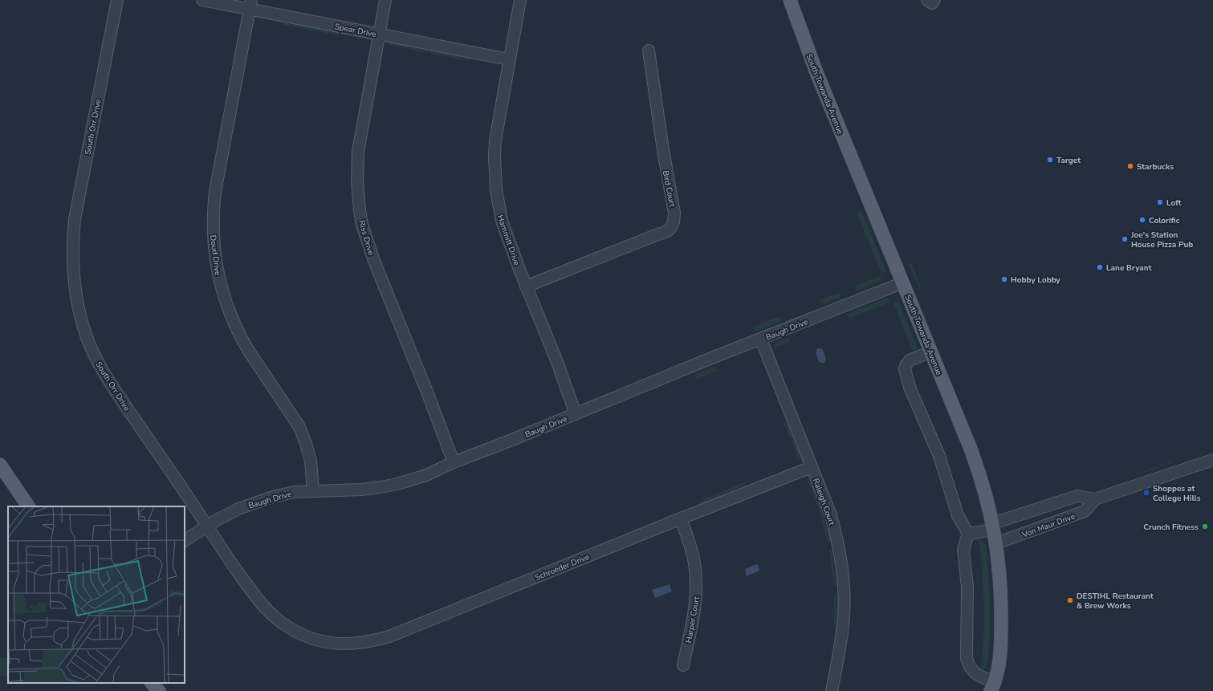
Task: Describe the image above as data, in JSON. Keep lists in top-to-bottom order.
{
  "streets": {
    "main road": ["South Towanda Avenue"],
    "street": [
      "Spear Drive",
      "South Orr Drive",
      "Bird Court",
      "Riss Drive",
      "Hammitt Drive",
      "Doud Drive",
      "Baugh Drive",
      "Raleigh Court",
      "Von Maur Drive",
      "Schroeder Drive",
      "Harper Court"
    ]
  },
  "crossings": [
    ["Spear Drive", "Riss Drive"],
    ["Spear Drive", "Hammitt Drive"],
    ["Spear Drive", "Doud Drive"],
    ["South Towanda Avenue", "Baugh Drive"],
    ["South Towanda Avenue", "Von Maur Drive"],
    ["South Orr Drive", "Baugh Drive"],
    ["South Orr Drive", "Schroeder Drive"],
    ["Bird Court", "Hammitt Drive"],
    ["Riss Drive", "Baugh Drive"],
    ["Hammitt Drive", "Baugh Drive"],
    ["Doud Drive", "Baugh Drive"],
    ["Baugh Drive", "Raleigh Court"],
    ["Raleigh Court", "Schroeder Drive"],
    ["Schroeder Drive", "Harper Court"]
  ],
  "places": {
    "other": [
      "Target",
      "Starbucks",
      "Loft",
      "Colorific",
      "Joe's Station House Pizza Pub",
      "Lane Bryant",
      "Hobby Lobby",
      "Crunch Fitness",
      "DESTIHL Restaurant & Brew Works"
    ],
    "transit": ["Shoppes at College Hills"]
  }
}
